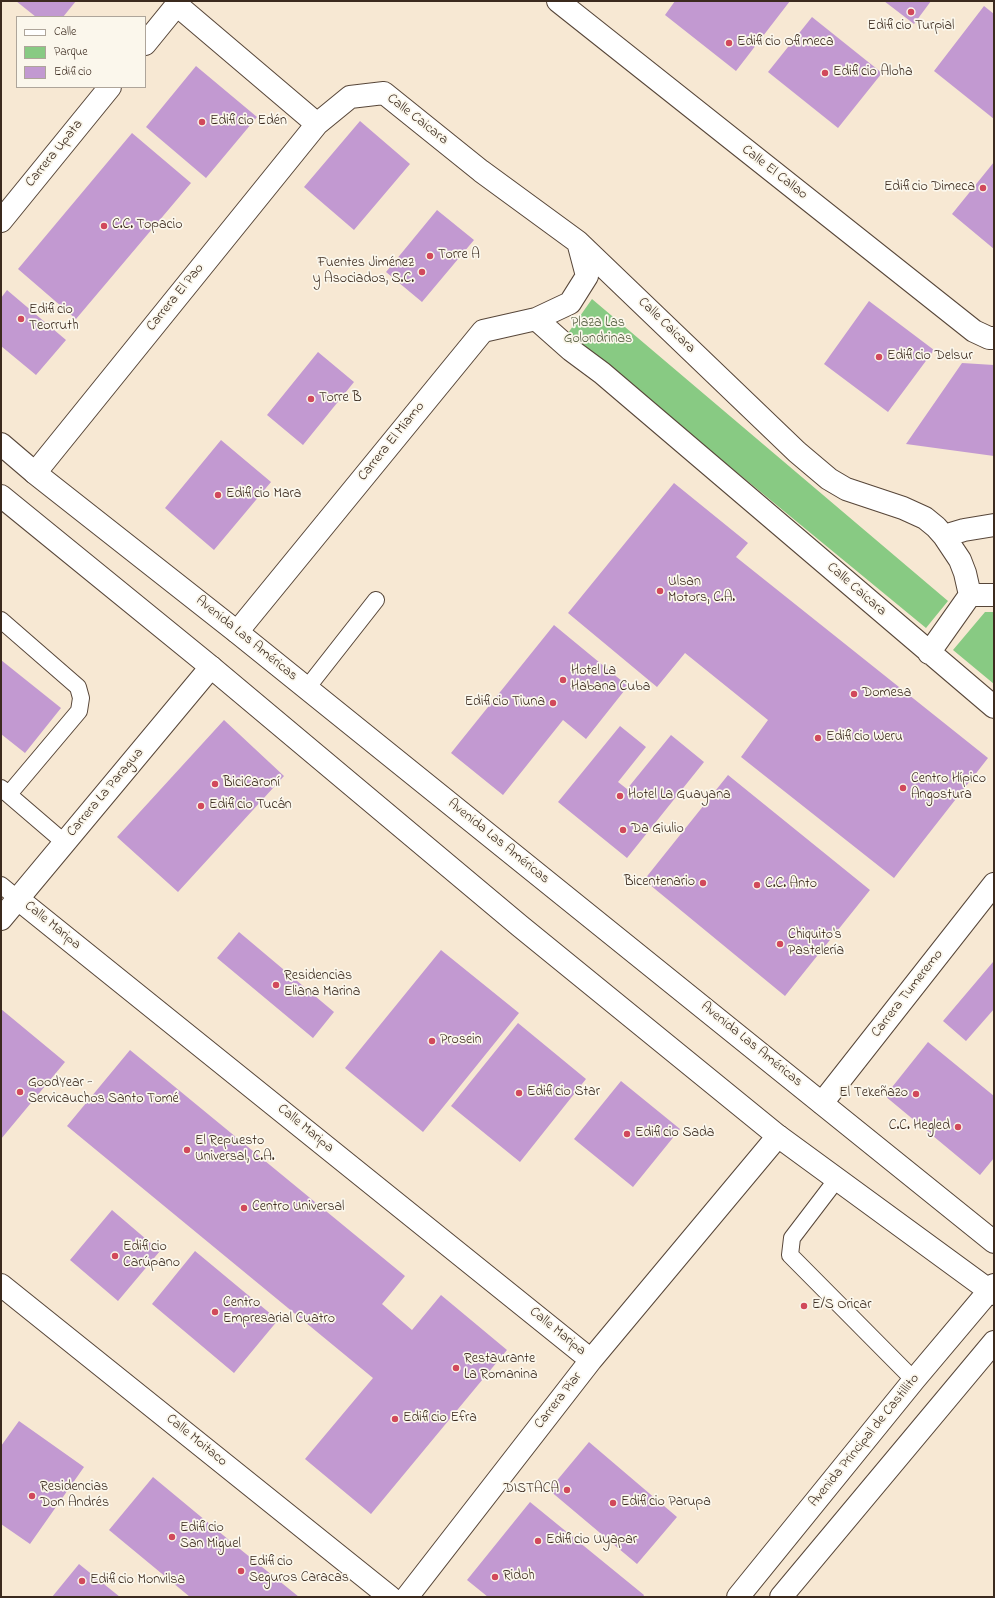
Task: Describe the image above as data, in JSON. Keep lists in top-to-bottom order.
{
  "streets": {
    "street": [
      "Calle Caicara",
      "Carrera Upata",
      "Calle El Callao",
      "Carrera El Pao",
      "Carrera El Miamo",
      "Avenida Las Américas",
      "Carrera La Paragua",
      "Calle Maripa",
      "Carrera Tumeremo",
      "Carrera Piar",
      "Calle Moitaco",
      "Avenida Principal de Castillito"
    ]
  },
  "crossings": [
    ["Calle Caicara", "Carrera El Pao"],
    ["Calle Caicara", "Carrera El Miamo"],
    ["Carrera El Pao", "Avenida Las Américas"],
    ["Carrera El Miamo", "Avenida Las Américas"],
    ["Avenida Las Américas", "Carrera Tumeremo"],
    ["Carrera La Paragua", "Calle Maripa"],
    ["Calle Maripa", "Carrera Piar"]
  ],
  "parks": ["Plaza Las Golondrinas"],
  "places": [
    "Edificio Turpial",
    "Edificio Ofimeca",
    "Edificio Aloha",
    "Edificio Edén",
    "Edificio Dimeca",
    "C.C. Topacio",
    "Torre A",
    "Fuentes Jiménez y Asociados, S.C.",
    "Edificio Teorruth",
    "Edificio Delsur",
    "Torre B",
    "Edificio Mara",
    "Ulsan Motors, C.A.",
    "Hotel La Habana Cuba",
    "Domesa",
    "Edificio Tiuna",
    "Edificio Weru",
    "BiciCaroní",
    "Centro Hípico Angostura",
    "Hotel La Guayana",
    "Edificio Tucán",
    "Da Giulio",
    "Bicentenario",
    "C.C. Anto",
    "Chiquito's Pastelería",
    "Residencias Eliana Marina",
    "Prosein",
    "GoodYear - Servicauchos Santo Tomé",
    "Edificio Star",
    "El Tekeñazo",
    "C.C. Hegled",
    "Edificio Sada",
    "El Repuesto Universal, C.A.",
    "Centro Universal",
    "Edificio Carúpano",
    "E/S Oricar",
    "Centro Empresarial Cuatro",
    "Restaurante La Romanina",
    "Edificio Efra",
    "DISTACA",
    "Residencias Don Andrés",
    "Edificio Parupa",
    "Edificio San Miguel",
    "Edificio Uyapar",
    "Edificio Seguros Caracas",
    "Ridoh",
    "Edificio Monvilsa"
  ],
  "legend": ["Calle", "Parque", "Edificio"]
}
